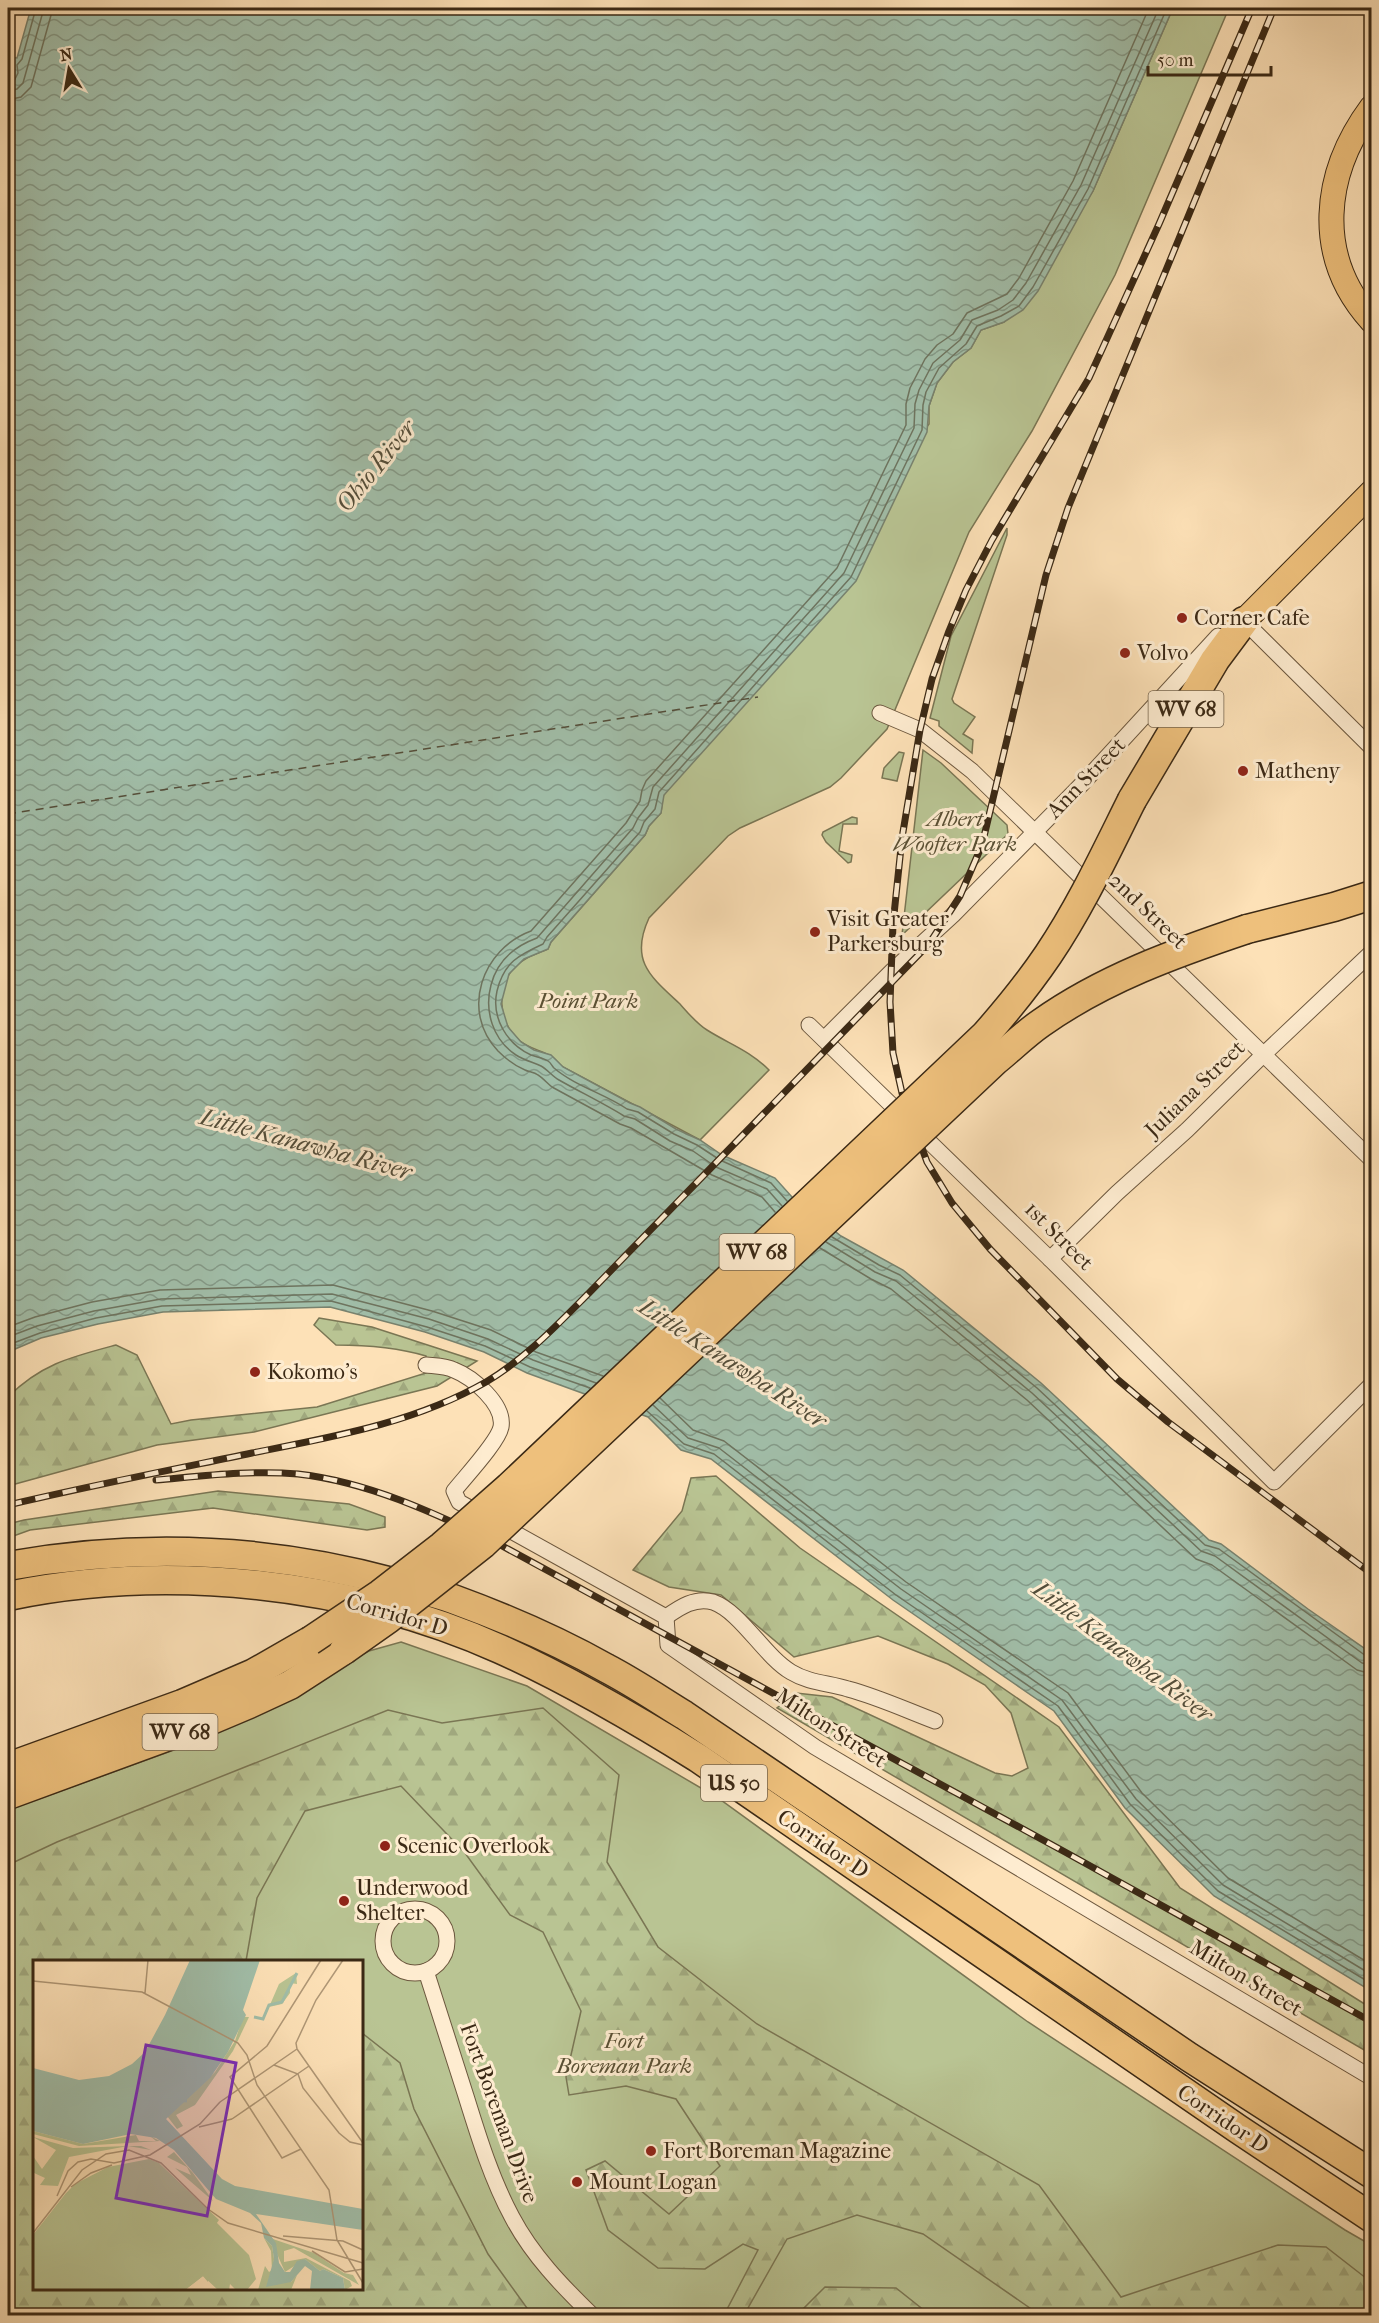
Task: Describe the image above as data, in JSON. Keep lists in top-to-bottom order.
{
  "streets": {
    "highway": ["WV 68", "Corridor D", "US 50"],
    "main road": ["Ann Street"],
    "street": [
      "2nd Street",
      "Juliana Street",
      "1st Street",
      "Milton Street",
      "Fort Boreman Drive"
    ]
  },
  "crossings": [
    ["WV 68", "Ann Street"],
    ["Ann Street", "2nd Street"],
    ["Ann Street", "1st Street"],
    ["2nd Street", "Juliana Street"],
    ["Juliana Street", "1st Street"]
  ],
  "water": ["Ohio River", "Little Kanawha River"],
  "parks": ["Albert Woofter Park", "Point Park", "Fort Boreman Park"],
  "places": [
    "Corner Cafe",
    "Volvo",
    "Matheny",
    "Visit Greater Parkersburg",
    "Kokomo's",
    "Scenic Overlook",
    "Underwood Shelter",
    "Fort Boreman Magazine",
    "Mount Logan"
  ],
  "scale_bar": "50 m",
  "north": "top"
}
